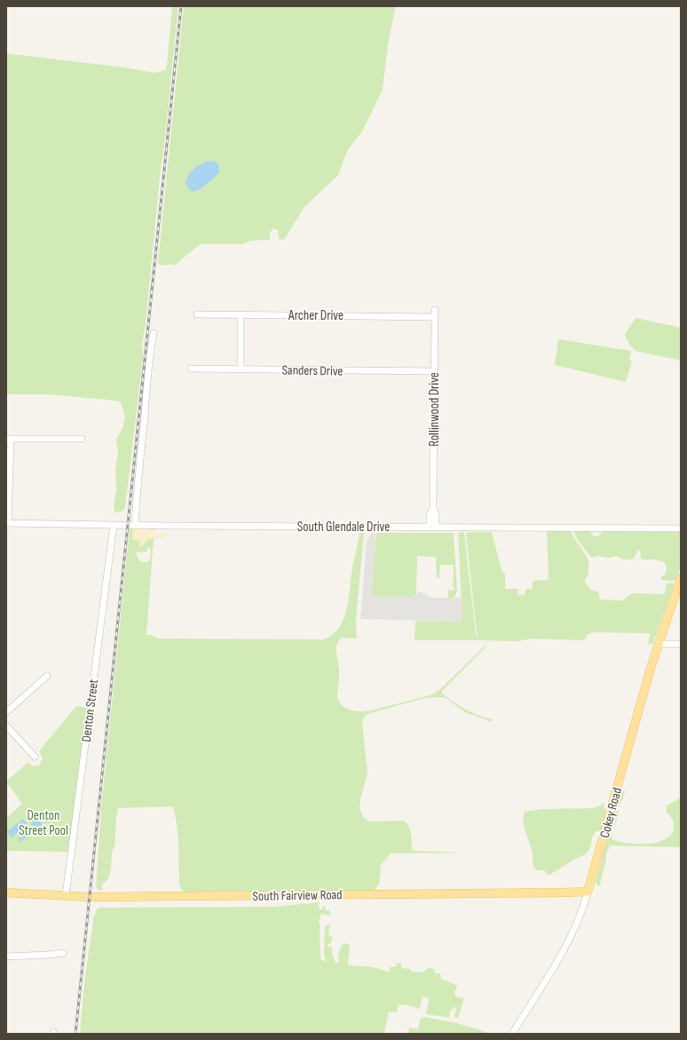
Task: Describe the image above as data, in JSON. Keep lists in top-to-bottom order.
{
  "streets": {
    "main road": ["Cokey Road", "South Fairview Road"],
    "street": [
      "Archer Drive",
      "Sanders Drive",
      "Rollinwood Drive",
      "South Glendale Drive",
      "Denton Street"
    ]
  },
  "crossings": [
    ["Archer Drive", "Rollinwood Drive"],
    ["Sanders Drive", "Rollinwood Drive"],
    ["Rollinwood Drive", "South Glendale Drive"],
    ["South Glendale Drive", "Denton Street"],
    ["Denton Street", "South Fairview Road"],
    ["Cokey Road", "South Fairview Road"]
  ],
  "parks": ["Denton Street Pool"]
}
